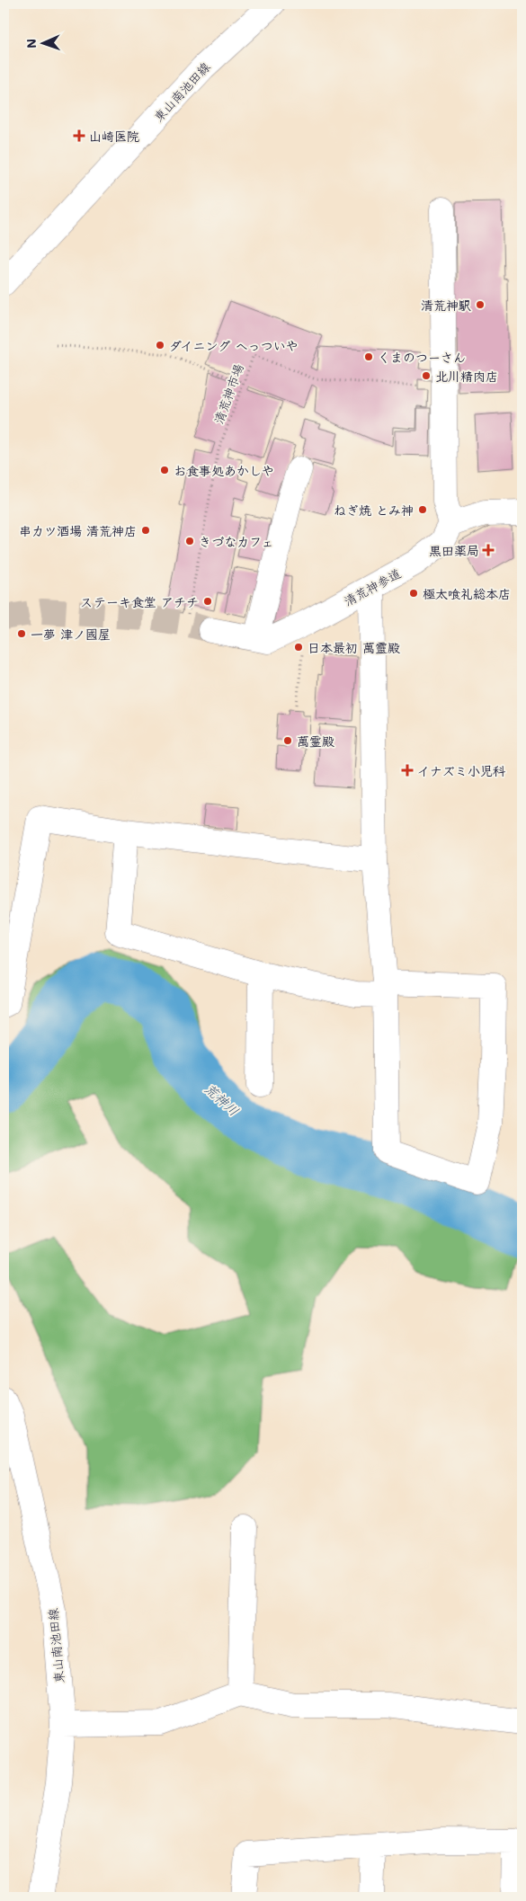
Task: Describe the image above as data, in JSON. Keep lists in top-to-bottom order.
{
  "streets": {
    "street": ["東山南池田線", "清荒神参道"],
    "path": ["清荒神市場"]
  },
  "water": ["荒神川"],
  "places": {
    "health": ["山崎医院", "黒田薬局", "イナズミ小児科"],
    "other": [
      "清荒神駅",
      "ダイニング へっついや",
      "くまのつーさん",
      "北川精肉店",
      "お食事処あかしや",
      "ねぎ焼 とみ神",
      "串カツ酒場 清荒神店",
      "きづなカフェ",
      "極太喰礼総本店",
      "ステーキ食堂 アチチ",
      "一夢 津ノ國屋",
      "日本最初 萬靈殿",
      "萬霊殿"
    ]
  },
  "north": "left"
}
